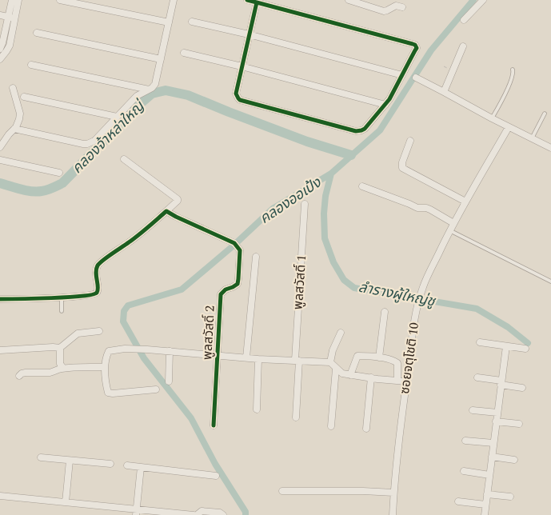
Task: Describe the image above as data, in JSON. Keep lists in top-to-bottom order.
{
  "streets": {
    "street": ["พูลสวัสดิ์ 1", "พูลสวัสดิ์ 2", "ซอยจตุโชติ 10"]
  },
  "water": ["คลองจ้าหล่าใหญ่", "คลองออเป้ง", "ลำรางผู้ใหญ่ชู"]
}
